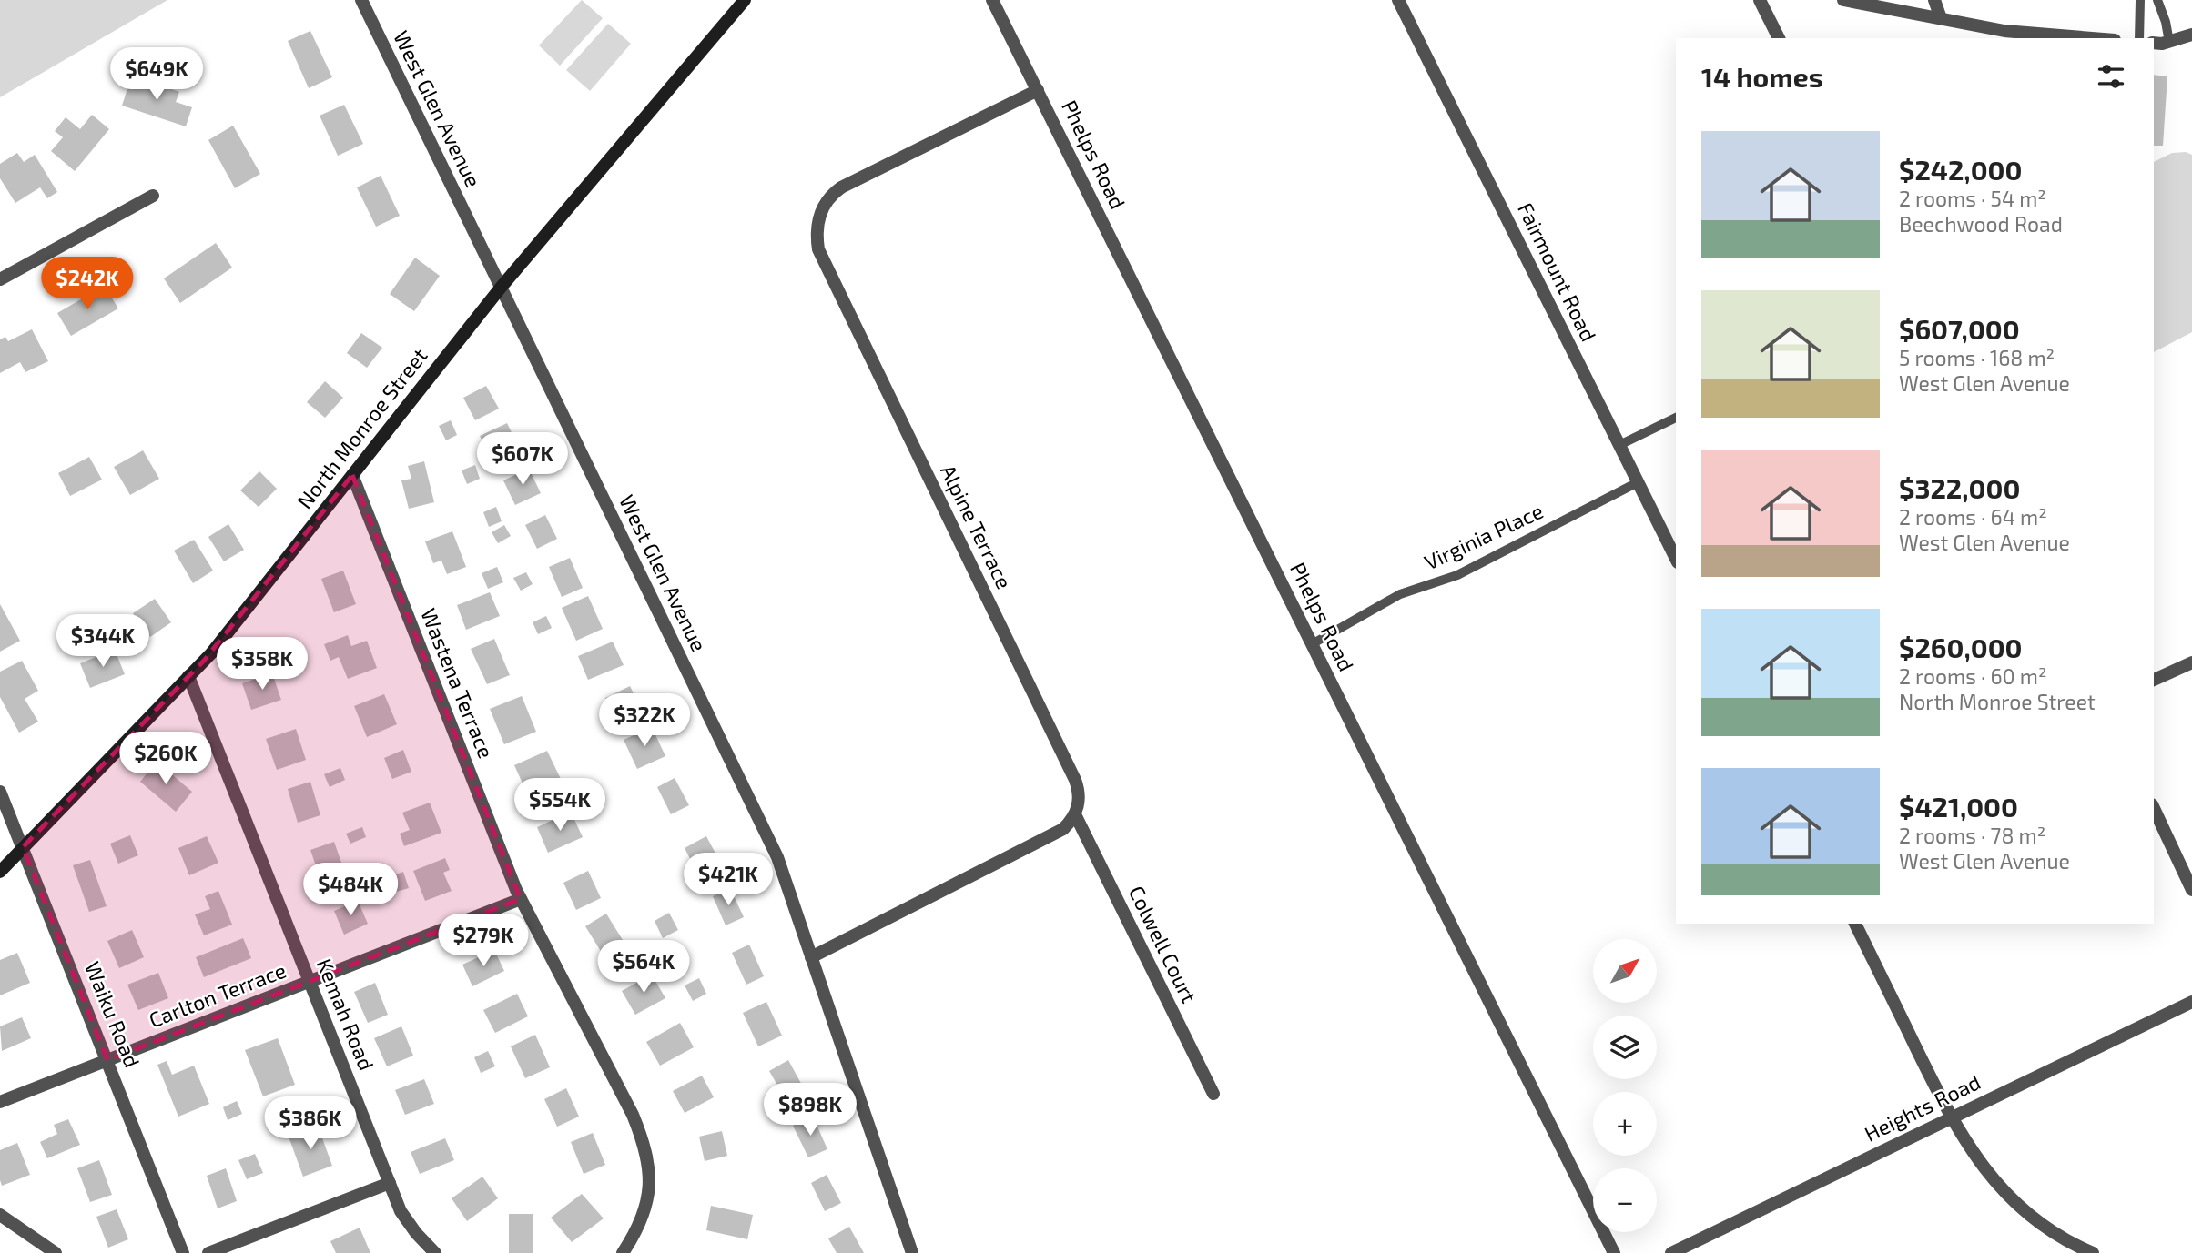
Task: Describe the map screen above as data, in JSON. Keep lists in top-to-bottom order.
{
  "streets": {
    "main road": ["North Monroe Street"],
    "street": [
      "West Glen Avenue",
      "Phelps Road",
      "Fairmount Road",
      "Alpine Terrace",
      "Wastena Terrace",
      "Colwell Court",
      "Carlton Terrace",
      "Waiku Road",
      "Kemah Road",
      "Heights Road"
    ],
    "lane": ["Virginia Place"]
  },
  "crossings": [
    ["West Glen Avenue", "North Monroe Street"],
    ["Phelps Road", "Alpine Terrace"],
    ["Phelps Road", "Virginia Place"],
    ["Fairmount Road", "Virginia Place"],
    ["North Monroe Street", "Wastena Terrace"],
    ["North Monroe Street", "Waiku Road"],
    ["North Monroe Street", "Kemah Road"],
    ["Alpine Terrace", "Colwell Court"],
    ["Wastena Terrace", "Carlton Terrace"],
    ["Carlton Terrace", "Waiku Road"],
    ["Carlton Terrace", "Kemah Road"]
  ],
  "north": "top right",
  "page": {
    "heading": "14 homes",
    "price": [
      "$649K",
      "$242K",
      "$607K",
      "$344K",
      "$358K",
      "$322K",
      "$260K",
      "$554K",
      "$421K",
      "$484K",
      "$279K",
      "$564K",
      "$898K",
      "$386K"
    ],
    "list": [
      {
        "name": "$242,000",
        "note": "2 rooms · 54 m² · Beechwood Road"
      },
      {
        "name": "$607,000",
        "note": "5 rooms · 168 m² · West Glen Avenue"
      },
      {
        "name": "$322,000",
        "note": "2 rooms · 64 m² · West Glen Avenue"
      },
      {
        "name": "$260,000",
        "note": "2 rooms · 60 m² · North Monroe Street"
      },
      {
        "name": "$421,000",
        "note": "2 rooms · 78 m² · West Glen Avenue"
      }
    ],
    "map_buttons": ["+", "−"]
  }
}
